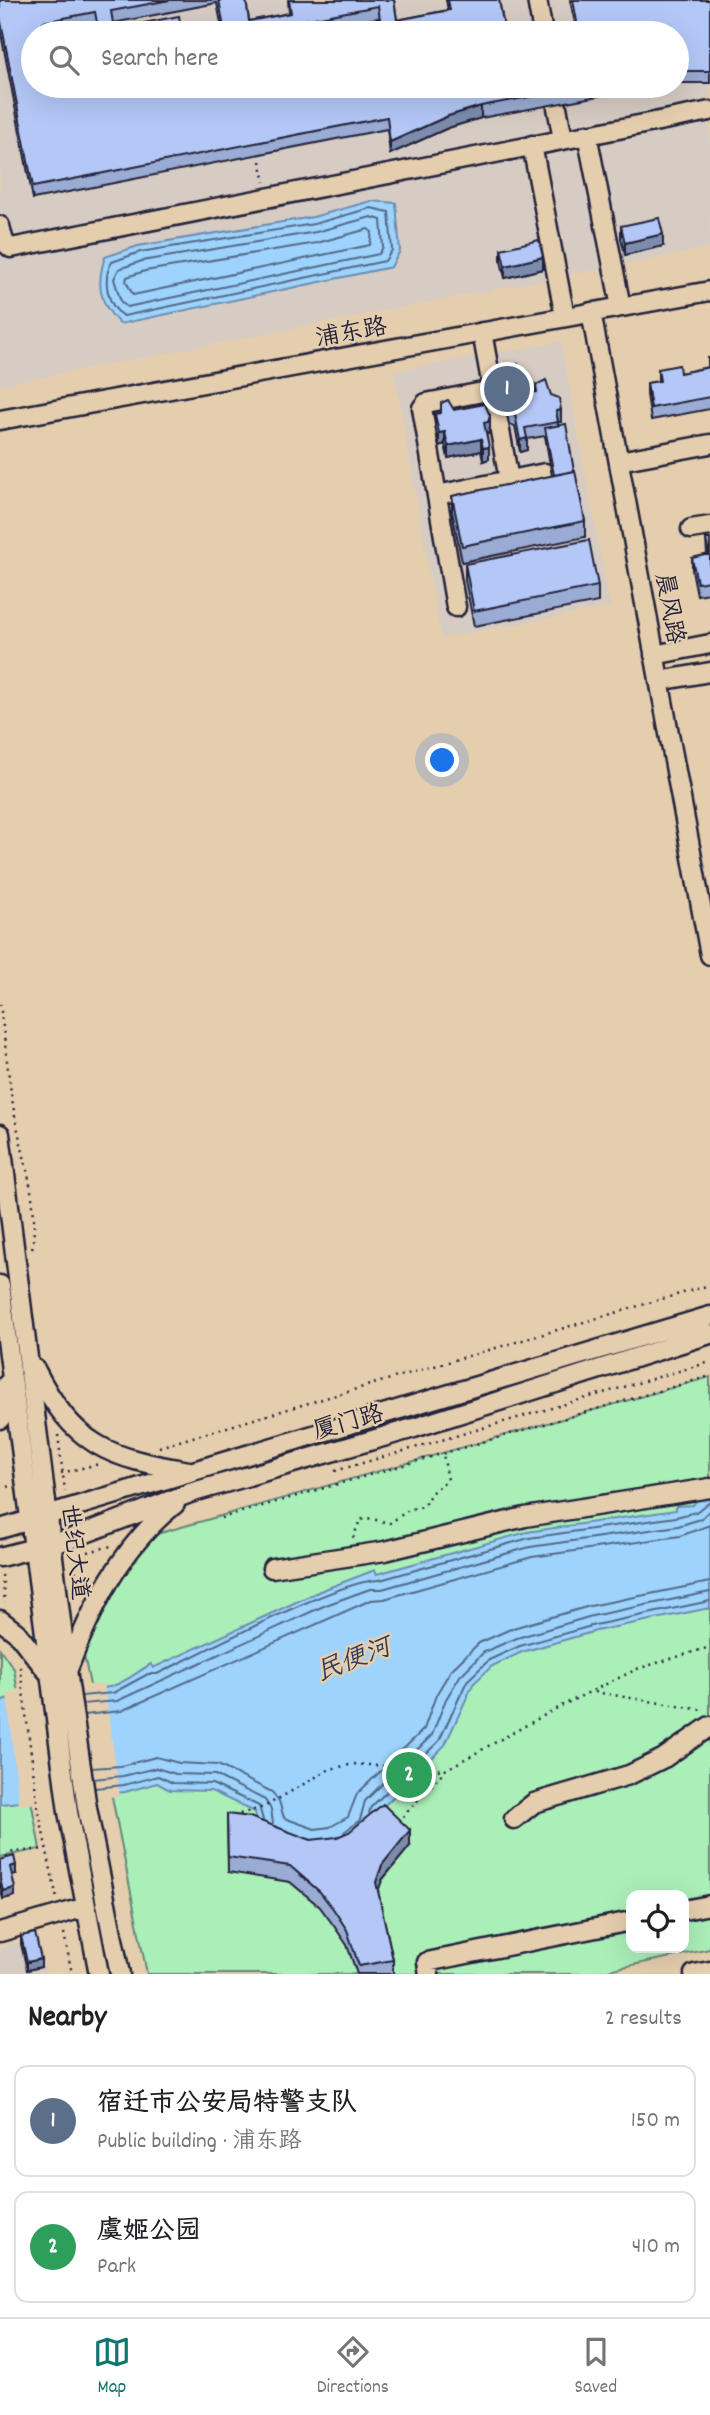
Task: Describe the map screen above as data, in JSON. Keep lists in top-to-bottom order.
{
  "streets": {
    "street": [
      "浦东路",
      "晨风路",
      "厦门路",
      "世纪大道"
    ]
  },
  "crossings": [
    ["浦东路", "晨风路"],
    ["厦门路", "世纪大道"]
  ],
  "water": ["民便河"],
  "page": {
    "search": "Search here",
    "pins": ["1", "2"],
    "heading": ["Nearby", "2 results"],
    "list": [
      {
        "mark": "1",
        "name": "宿迁市公安局特警支队",
        "note": "Public building · 浦东路",
        "value": "150 m"
      },
      {
        "mark": "2",
        "name": "虞姬公园",
        "note": "Park",
        "value": "410 m"
      }
    ],
    "nav": ["Map", "Directions", "Saved"]
  }
}
